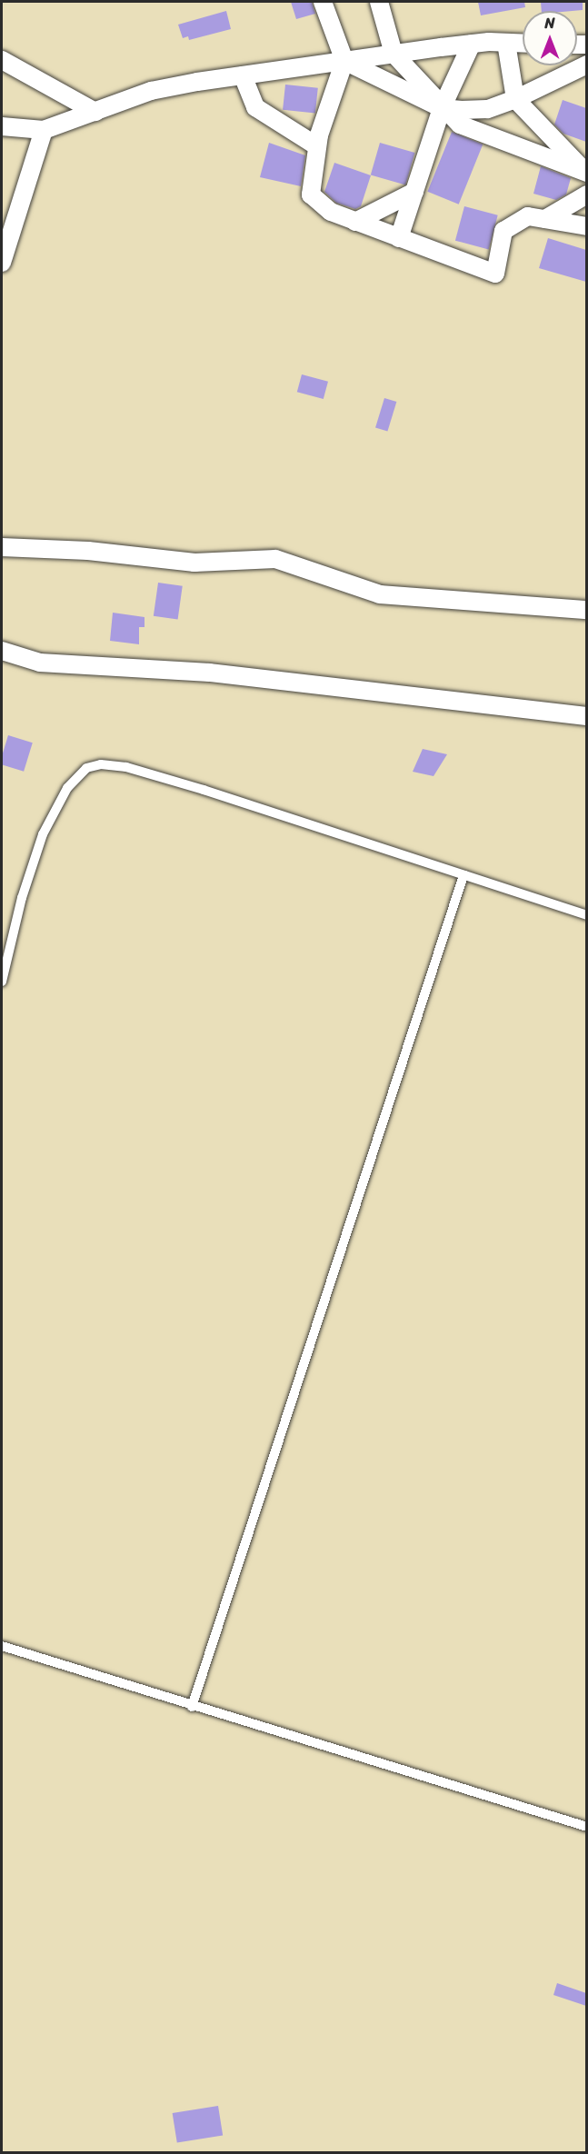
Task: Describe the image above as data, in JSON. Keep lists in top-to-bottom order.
{
  "north": "top"
}
